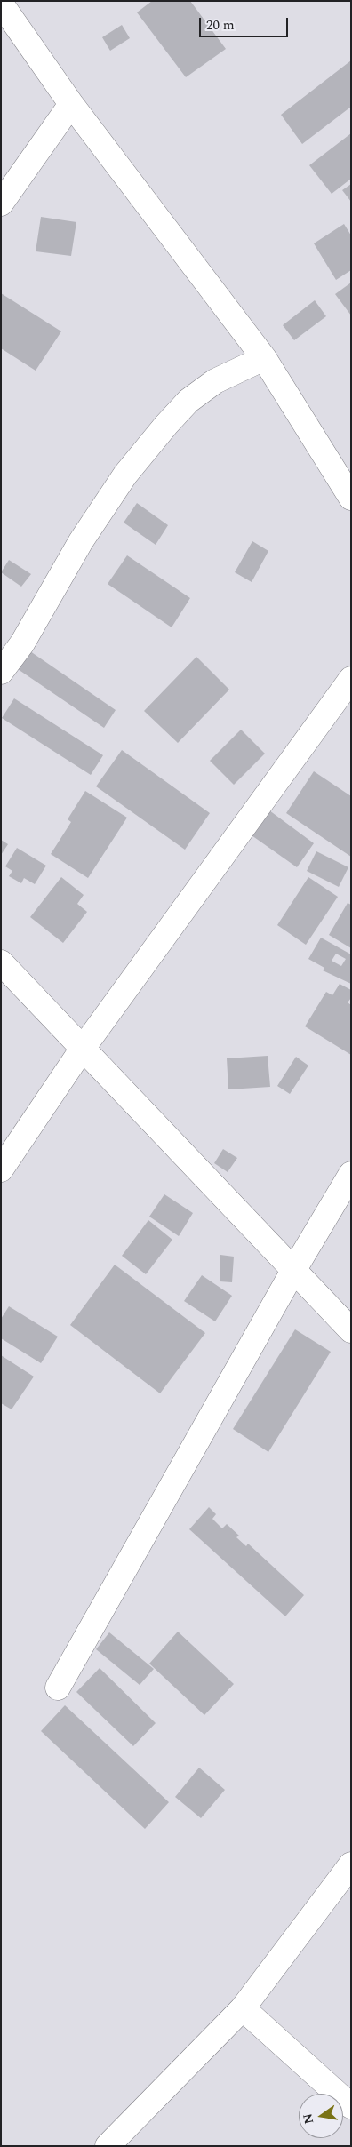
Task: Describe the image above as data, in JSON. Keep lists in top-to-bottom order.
{
  "scale_bar": "20 m",
  "north": "left"
}
